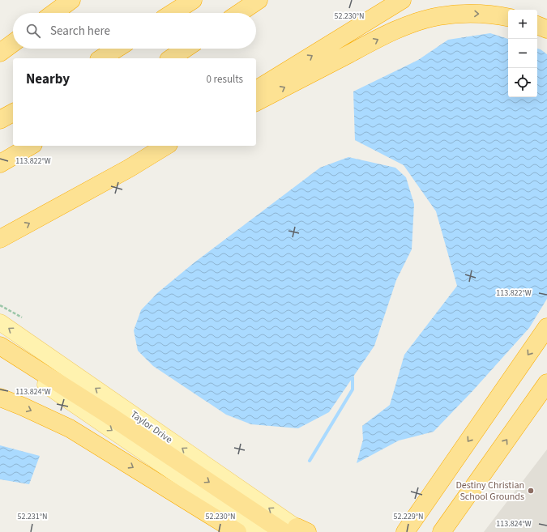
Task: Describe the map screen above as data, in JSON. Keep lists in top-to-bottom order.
{
  "streets": {
    "main road": ["Taylor Drive"]
  },
  "places": ["Destiny Christian School Grounds"],
  "page": {
    "map_buttons": ["+", "−"],
    "search": "Search here",
    "heading": ["Nearby", "0 results"]
  },
  "coordinates": [
    "52.230°N",
    "113.822°W",
    "113.824°W",
    "52.231°N",
    "52.229°N"
  ]
}
